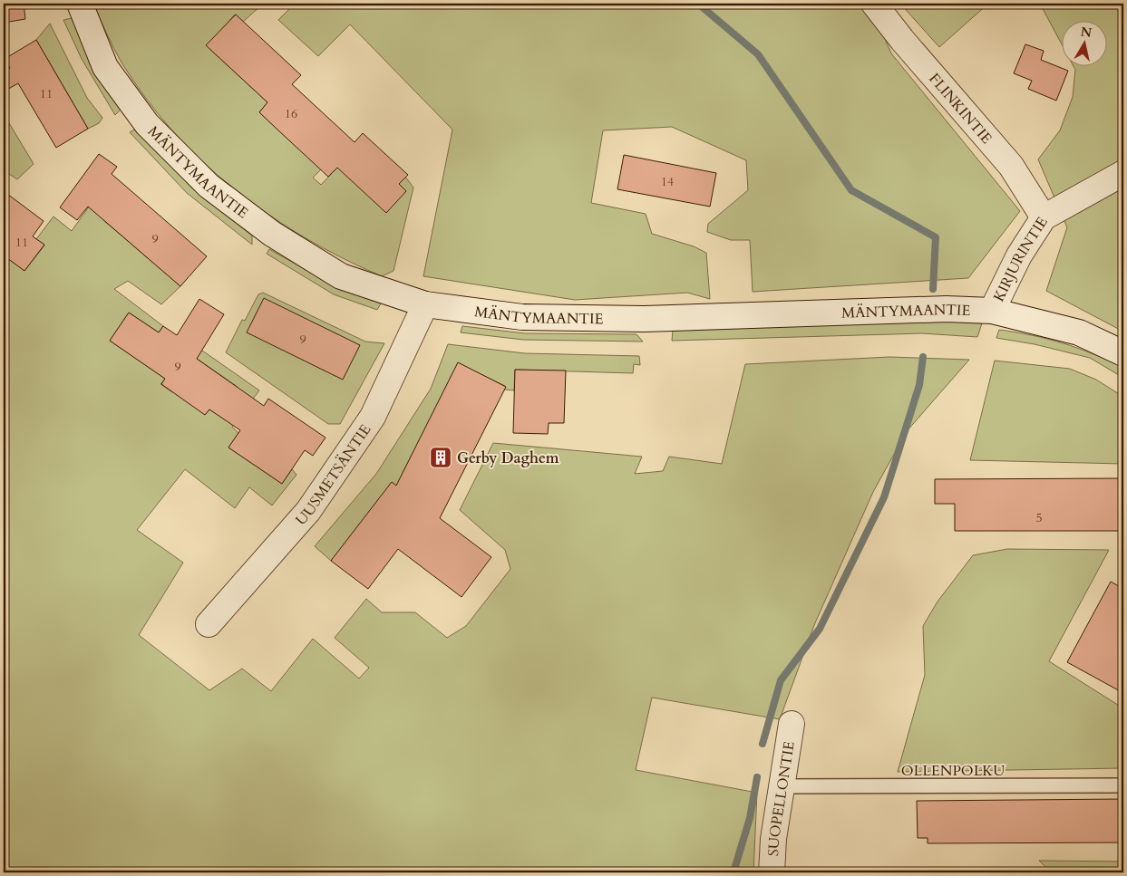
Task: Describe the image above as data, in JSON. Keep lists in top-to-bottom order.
{
  "streets": {
    "street": [
      "FLINKINTIE",
      "MÄNTYMAANTIE",
      "KIRJURINTIE",
      "UUSMETSÄNTIE",
      "SUOPELLONTIE"
    ],
    "lane": ["OLLENPOLKU"]
  },
  "crossings": [
    ["FLINKINTIE", "KIRJURINTIE"],
    ["MÄNTYMAANTIE", "KIRJURINTIE"],
    ["MÄNTYMAANTIE", "UUSMETSÄNTIE"],
    ["OLLENPOLKU", "SUOPELLONTIE"]
  ],
  "places": {
    "building": ["Gerby Daghem"]
  },
  "house_numbers": [
    "11",
    "16",
    "14",
    "9",
    "11",
    "9",
    "9",
    "5"
  ],
  "north": "top"
}
